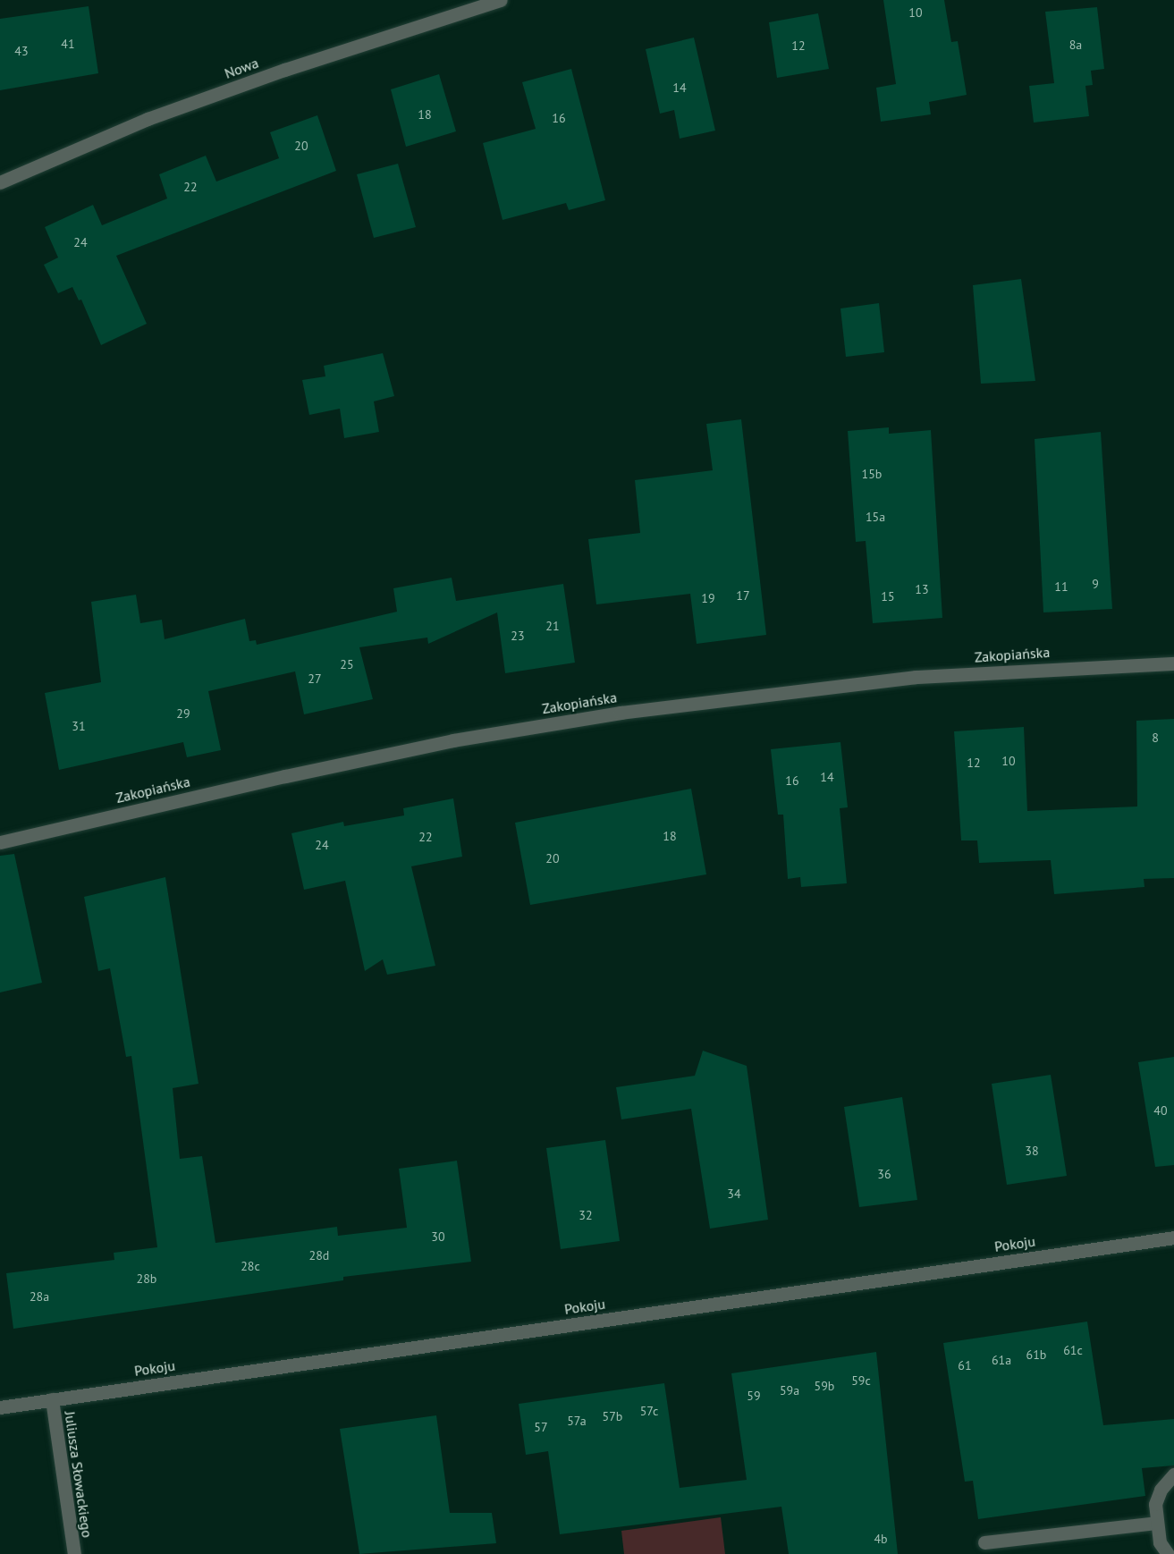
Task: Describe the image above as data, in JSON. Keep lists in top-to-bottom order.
{
  "streets": {
    "street": [
      "Nowa",
      "Zakopiańska",
      "Pokoju",
      "Juliusza Słowackiego"
    ]
  },
  "crossings": [
    ["Pokoju", "Juliusza Słowackiego"]
  ],
  "house_numbers": [
    "10",
    "41",
    "8a",
    "12",
    "43",
    "14",
    "18",
    "16",
    "20",
    "22",
    "24",
    "15b",
    "15a",
    "9",
    "11",
    "13",
    "17",
    "15",
    "19",
    "21",
    "23",
    "25",
    "27",
    "29",
    "31",
    "8",
    "10",
    "12",
    "14",
    "16",
    "18",
    "22",
    "24",
    "20",
    "40",
    "38",
    "36",
    "34",
    "32",
    "30",
    "28d",
    "28c",
    "28b",
    "28a",
    "61c",
    "61b",
    "61a",
    "61",
    "59c",
    "59b",
    "59a",
    "59",
    "57c",
    "57b",
    "57a",
    "57",
    "4b"
  ]
}
